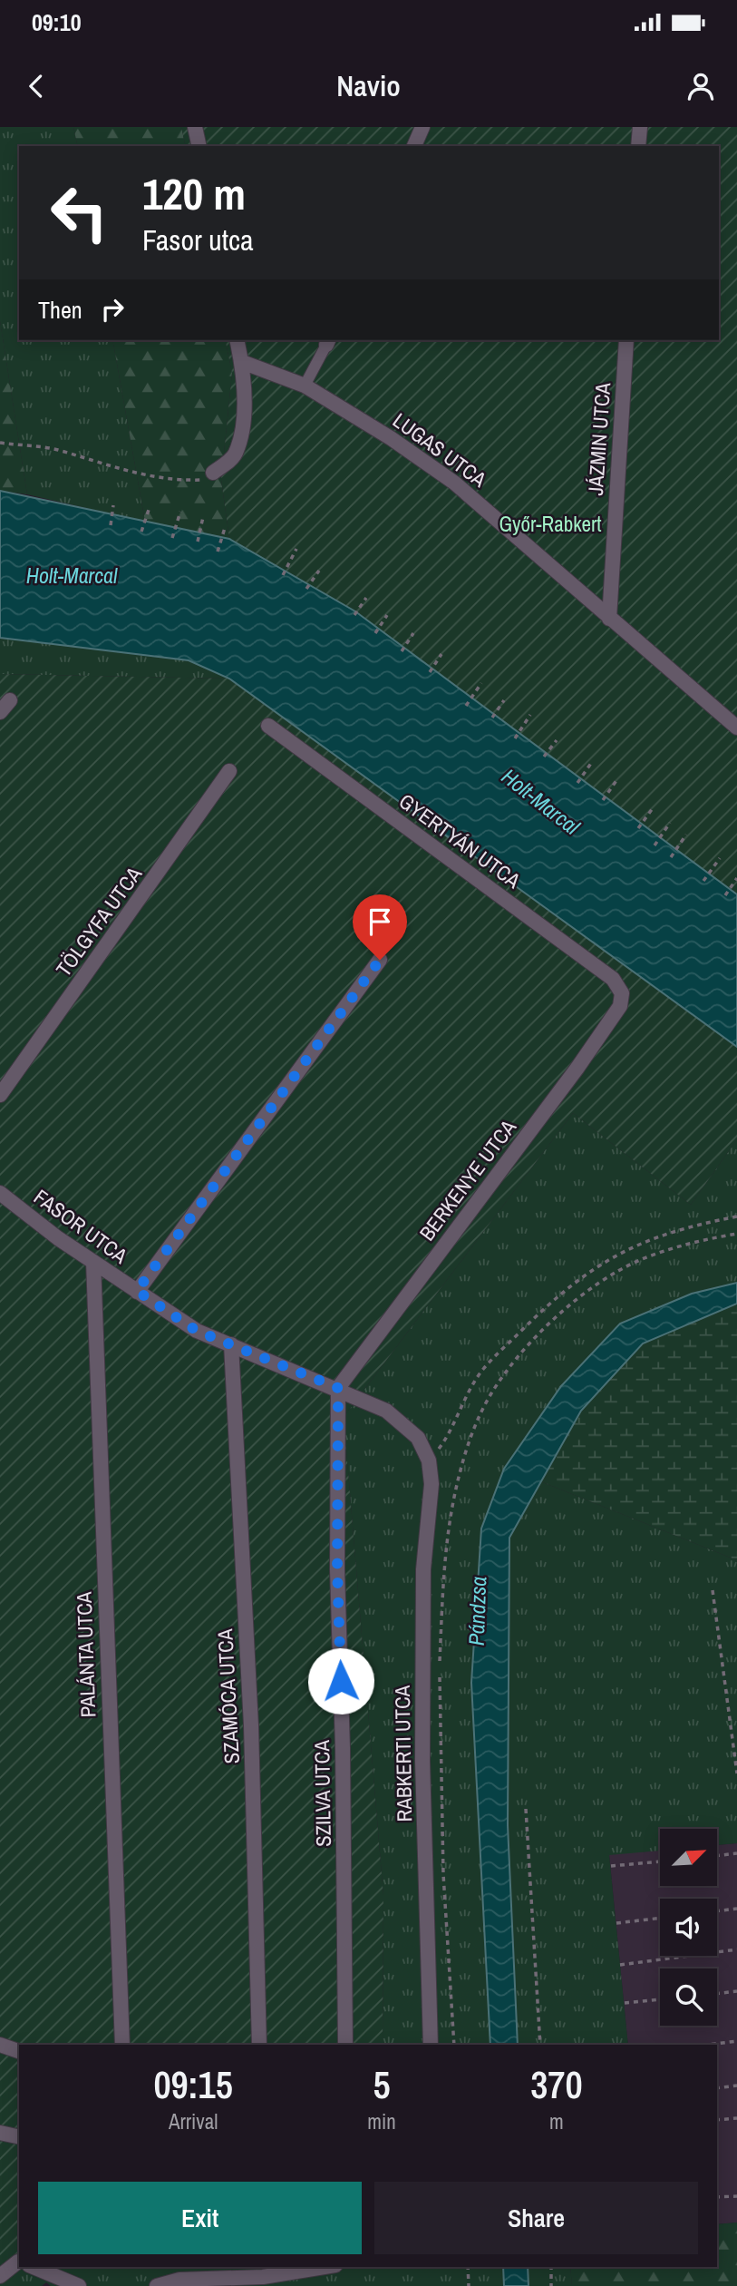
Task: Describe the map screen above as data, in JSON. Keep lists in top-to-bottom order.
{
  "streets": {
    "street": [
      "JÁZMIN UTCA",
      "LUGAS UTCA",
      "GYERTYÁN UTCA",
      "TÖLGYFA UTCA",
      "BERKENYE UTCA",
      "FASOR UTCA",
      "PALÁNTA UTCA",
      "SZAMÓCA UTCA",
      "RABKERTI UTCA",
      "SZILVA UTCA"
    ]
  },
  "crossings": [
    ["JÁZMIN UTCA", "LUGAS UTCA"],
    ["GYERTYÁN UTCA", "BERKENYE UTCA"],
    ["BERKENYE UTCA", "FASOR UTCA"],
    ["BERKENYE UTCA", "SZILVA UTCA"],
    ["FASOR UTCA", "PALÁNTA UTCA"],
    ["FASOR UTCA", "SZAMÓCA UTCA"],
    ["FASOR UTCA", "RABKERTI UTCA"],
    ["FASOR UTCA", "SZILVA UTCA"]
  ],
  "water": ["Holt-Marcal", "Pándzsa"],
  "parks": ["Győr-Rabkert"],
  "north": "top right",
  "page": {
    "status": "09:10",
    "header": "Navio",
    "turn": ["120 m", "Fasor utca"],
    "then": "Then",
    "eta": [
      "09:15",
      "Arrival",
      "5",
      "min",
      "370",
      "m"
    ],
    "buttons": ["Exit", "Share"]
  }
}
